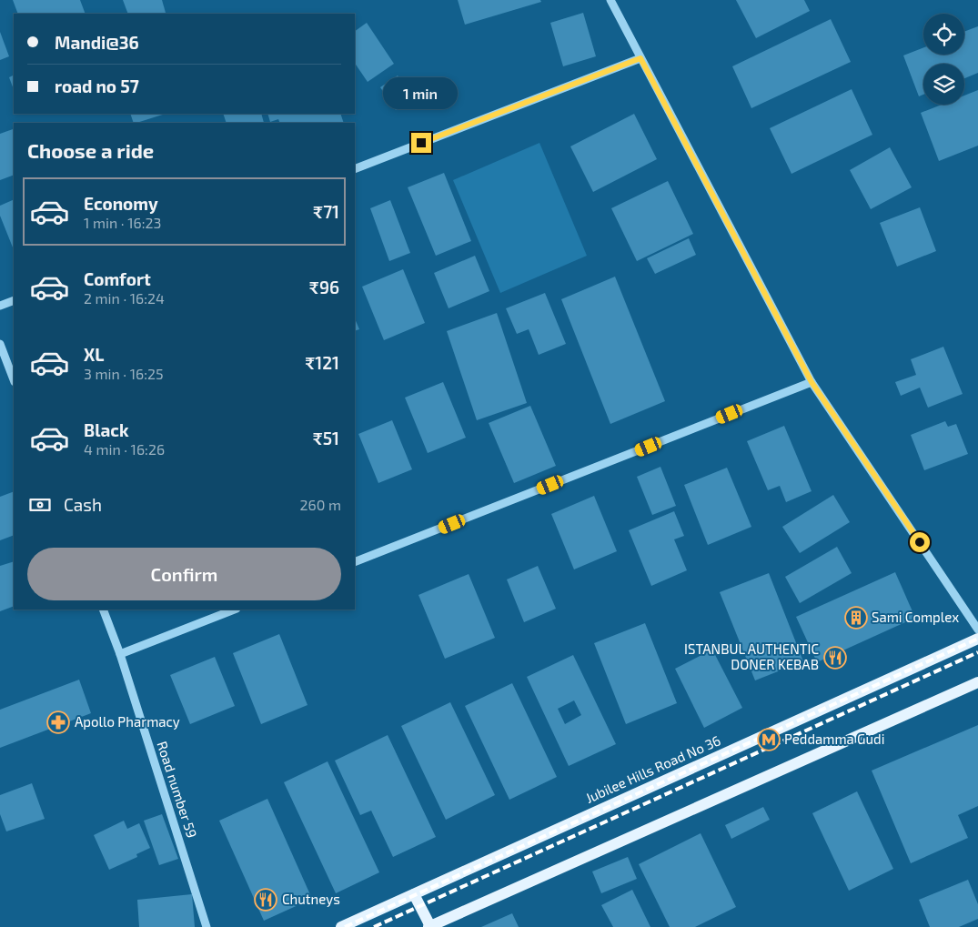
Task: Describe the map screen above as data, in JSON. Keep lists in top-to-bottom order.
{
  "streets": {
    "main road": ["Jubilee Hills Road No 36"],
    "street": ["Road number 59"]
  },
  "places": {
    "building": ["Sami Complex"],
    "restaurant": ["ISTANBUL AUTHENTIC DONER KEBAB", "Chutneys"],
    "pharmacy": ["Apollo Pharmacy"],
    "metro station": ["Peddamma Gudi"]
  },
  "page": {
    "banner": ["Mandi@36", "road no 57"],
    "bubble": "1 min",
    "heading": "Choose a ride",
    "list": [
      {
        "name": "Economy",
        "note": "1 min · 16:23",
        "value": "₹71"
      },
      {
        "name": "Comfort",
        "note": "2 min · 16:24",
        "value": "₹96"
      },
      {
        "name": "XL",
        "note": "3 min · 16:25",
        "value": "₹121"
      },
      {
        "name": "Black",
        "note": "4 min · 16:26",
        "value": "₹51"
      }
    ],
    "pay": ["Cash", "260 m"],
    "buttons": "Confirm"
  }
}
